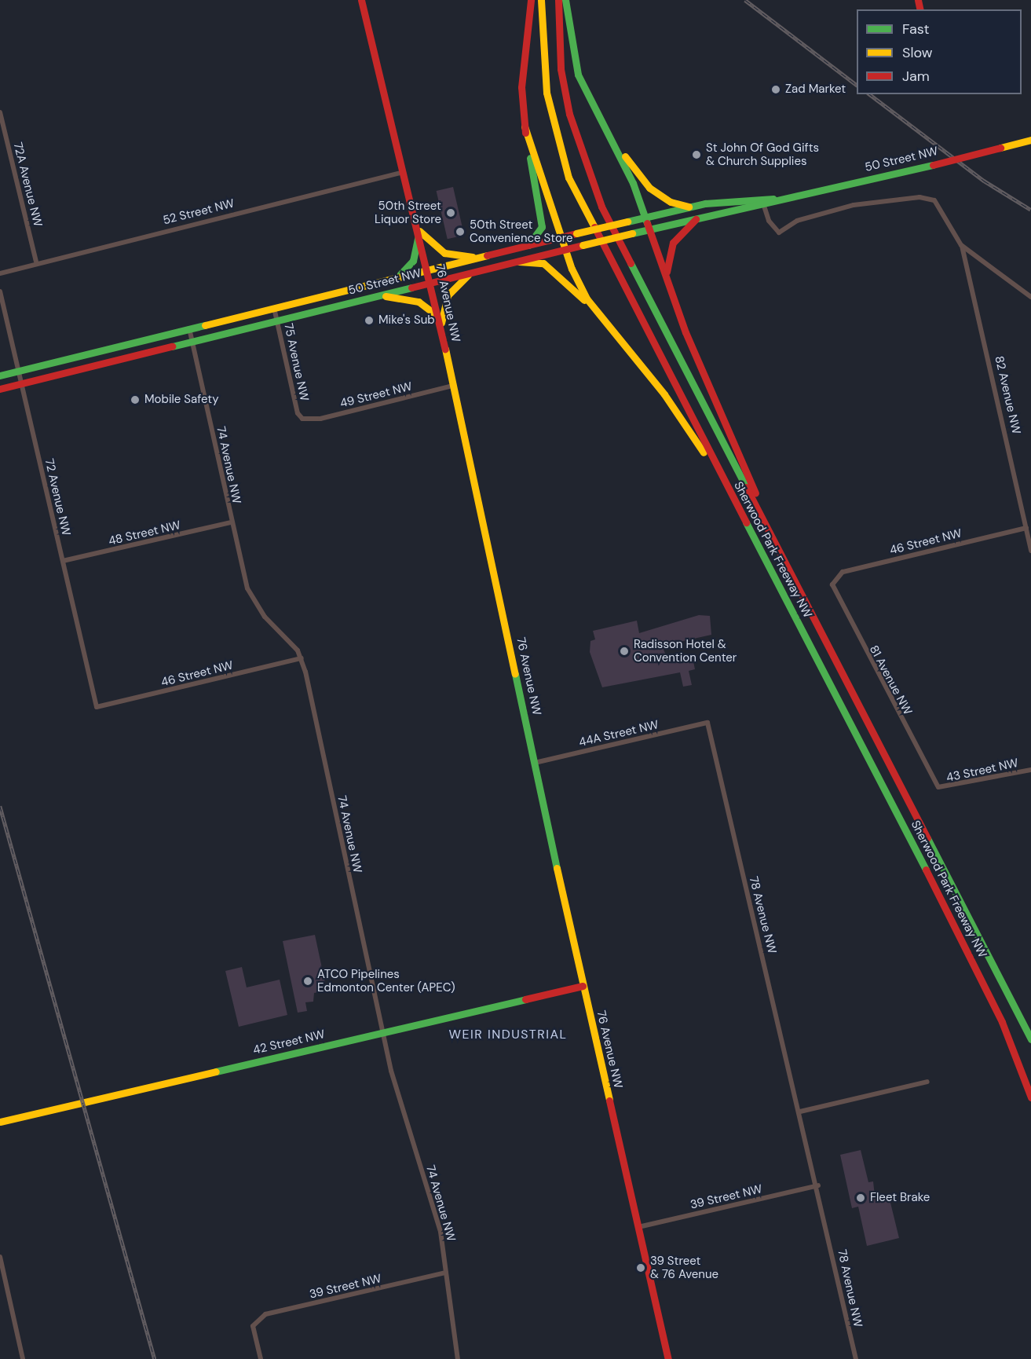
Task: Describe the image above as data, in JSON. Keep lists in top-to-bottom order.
{
  "streets": {
    "main road": [
      "50 Street NW",
      "76 Avenue NW",
      "Sherwood Park Freeway NW",
      "42 Street NW"
    ],
    "street": [
      "72A Avenue NW",
      "52 Street NW",
      "75 Avenue NW",
      "49 Street NW",
      "82 Avenue NW",
      "74 Avenue NW",
      "72 Avenue NW",
      "48 Street NW",
      "46 Street NW",
      "81 Avenue NW",
      "44A Street NW",
      "43 Street NW",
      "78 Avenue NW",
      "39 Street NW"
    ]
  },
  "crossings": [
    ["50 Street NW", "76 Avenue NW"],
    ["50 Street NW", "75 Avenue NW"],
    ["50 Street NW", "74 Avenue NW"],
    ["50 Street NW", "72 Avenue NW"],
    ["72A Avenue NW", "52 Street NW"],
    ["52 Street NW", "76 Avenue NW"],
    ["76 Avenue NW", "49 Street NW"],
    ["76 Avenue NW", "44A Street NW"],
    ["76 Avenue NW", "42 Street NW"],
    ["76 Avenue NW", "39 Street NW"],
    ["75 Avenue NW", "49 Street NW"],
    ["82 Avenue NW", "46 Street NW"],
    ["74 Avenue NW", "48 Street NW"],
    ["74 Avenue NW", "46 Street NW"],
    ["74 Avenue NW", "42 Street NW"],
    ["74 Avenue NW", "39 Street NW"],
    ["72 Avenue NW", "48 Street NW"],
    ["72 Avenue NW", "46 Street NW"],
    ["46 Street NW", "81 Avenue NW"],
    ["81 Avenue NW", "43 Street NW"],
    ["44A Street NW", "78 Avenue NW"],
    ["78 Avenue NW", "39 Street NW"]
  ],
  "districts": ["WEIR INDUSTRIAL"],
  "places": [
    "Zad Market",
    "St John Of God Gifts & Church Supplies",
    "50th Street Liquor Store",
    "50th Street Convenience Store",
    "Mike's Sub",
    "Mobile Safety",
    "Radisson Hotel & Convention Center",
    "ATCO Pipelines Edmonton Center (APEC)",
    "Fleet Brake",
    "39 Street & 76 Avenue"
  ],
  "legend": ["Fast", "Slow", "Jam"]
}
